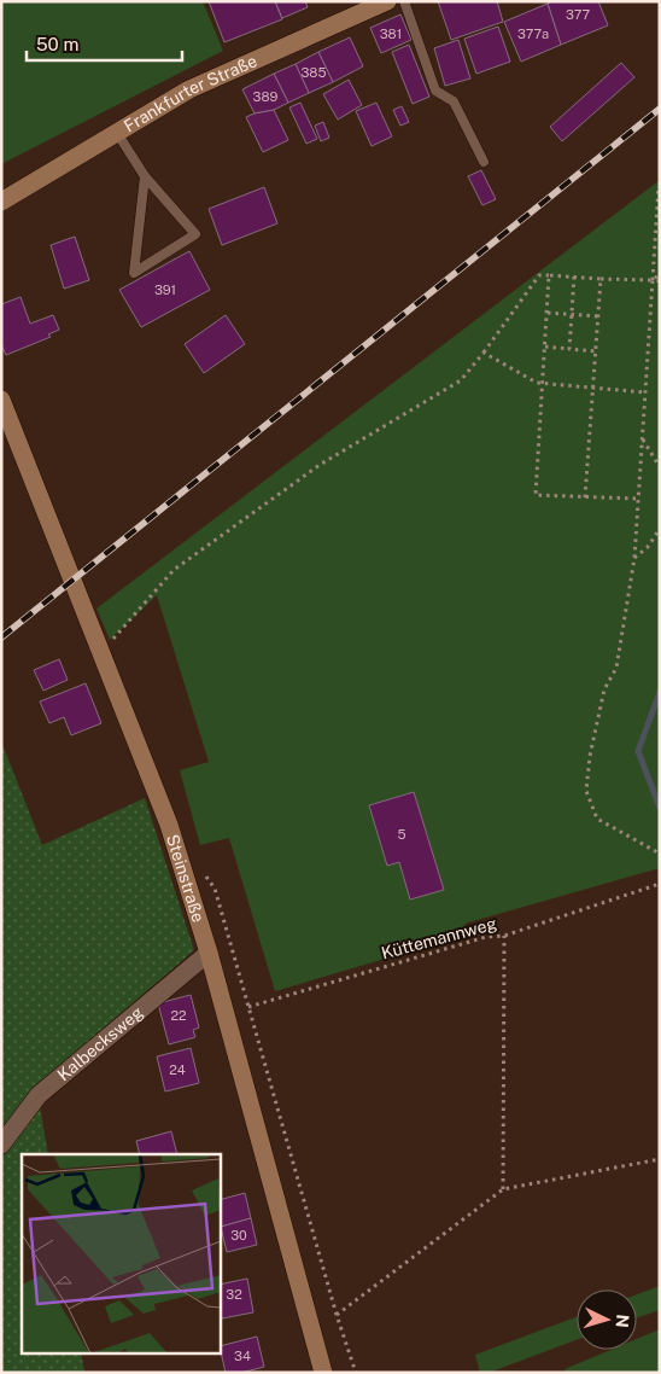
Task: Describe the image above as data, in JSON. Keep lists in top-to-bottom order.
{
  "streets": {
    "street": ["Frankfurter Straße", "Steinstraße", "Kalbecksweg"],
    "path": ["Küttemannweg"]
  },
  "crossings": [
    ["Steinstraße", "Küttemannweg"],
    ["Steinstraße", "Kalbecksweg"]
  ],
  "house_numbers": [
    "377",
    "381",
    "377a",
    "385",
    "389",
    "391",
    "5",
    "22",
    "24",
    "30",
    "32",
    "34"
  ],
  "scale_bar": "50 m",
  "north": "right"
}
